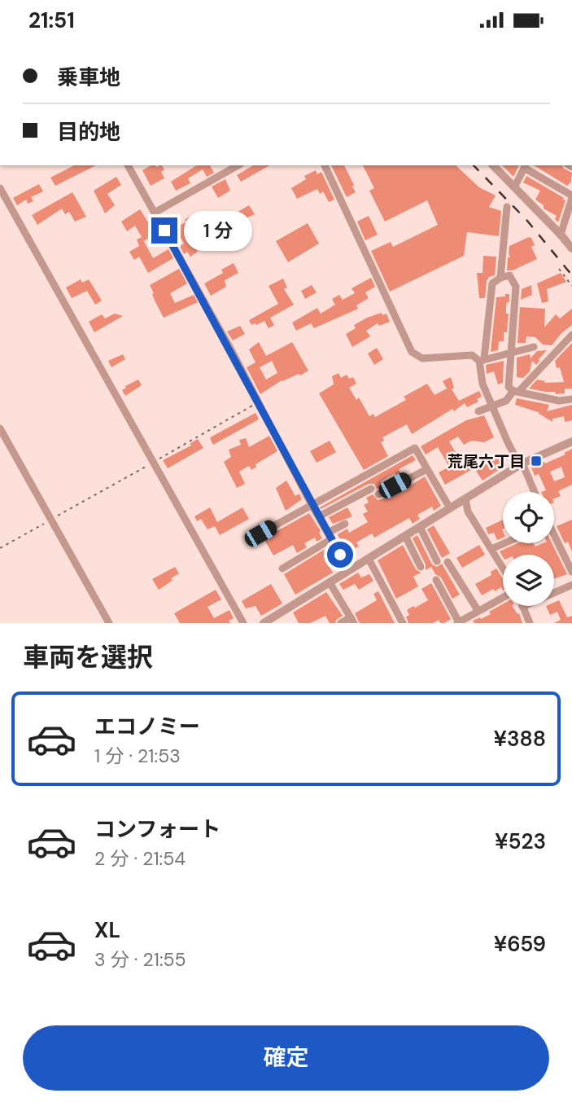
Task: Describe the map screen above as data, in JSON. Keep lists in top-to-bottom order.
{
  "places": {
    "transit": ["荒尾六丁目"]
  },
  "page": {
    "status": "21:51",
    "banner": ["乗車地", "目的地"],
    "bubble": "1 分",
    "heading": "車両を選択",
    "list": [
      {
        "name": "エコノミー",
        "note": "1 分 · 21:53",
        "value": "¥388"
      },
      {
        "name": "コンフォート",
        "note": "2 分 · 21:54",
        "value": "¥523"
      },
      {
        "name": "XL",
        "note": "3 分 · 21:55",
        "value": "¥659"
      }
    ],
    "buttons": "確定"
  }
}
